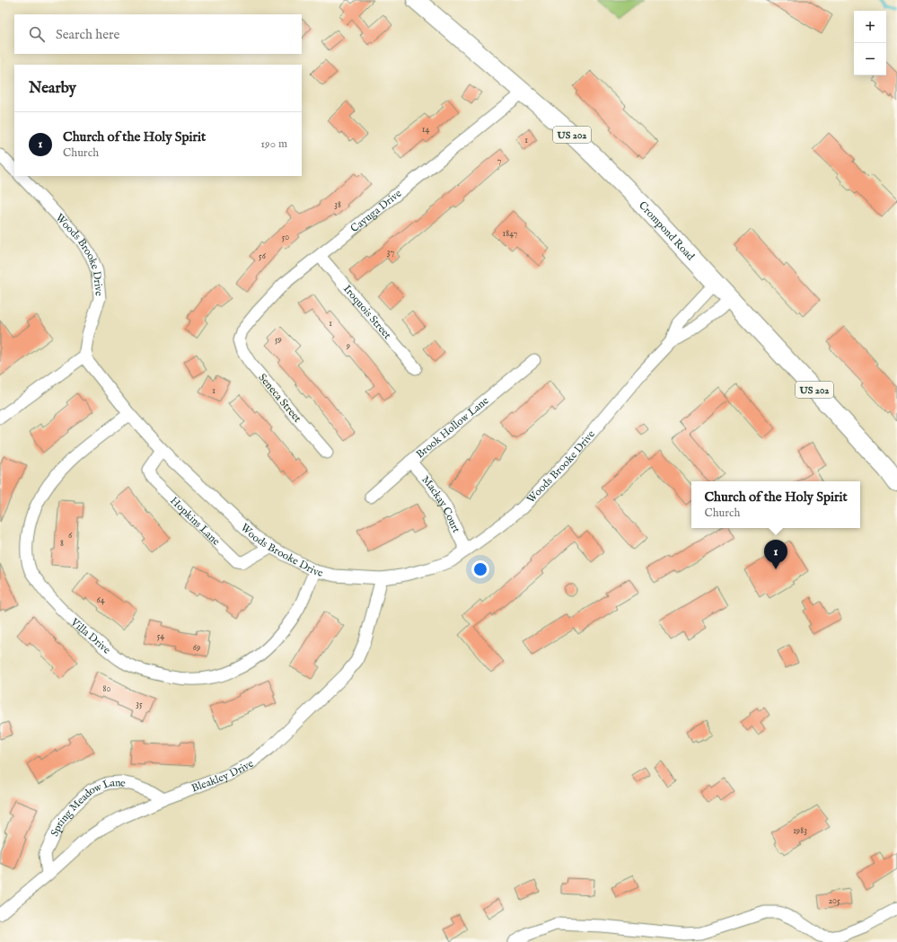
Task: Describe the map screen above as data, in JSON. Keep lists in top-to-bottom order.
{
  "streets": {
    "main road": ["US 202", "Crompond Road"],
    "street": [
      "Cayuga Drive",
      "Woods Brooke Drive",
      "Iroquois Street",
      "Seneca Street",
      "Brook Hollow Lane",
      "Mackay Court",
      "Hopkins Lane",
      "Villa Drive",
      "Bleakley Drive",
      "Spring Meadow Lane"
    ]
  },
  "crossings": [
    ["Cayuga Drive", "Crompond Road"],
    ["Cayuga Drive", "Iroquois Street"],
    ["Cayuga Drive", "Seneca Street"],
    ["Crompond Road", "Woods Brooke Drive"],
    ["Woods Brooke Drive", "Mackay Court"],
    ["Woods Brooke Drive", "Hopkins Lane"],
    ["Woods Brooke Drive", "Villa Drive"],
    ["Woods Brooke Drive", "Bleakley Drive"],
    ["Brook Hollow Lane", "Mackay Court"],
    ["Bleakley Drive", "Spring Meadow Lane"]
  ],
  "house_numbers": [
    "14",
    "1",
    "7",
    "38",
    "1847",
    "50",
    "37",
    "56",
    "1",
    "59",
    "9",
    "1",
    "6",
    "8",
    "64",
    "54",
    "69",
    "80",
    "35",
    "1983",
    "205"
  ],
  "page": {
    "map_buttons": ["+", "−"],
    "search": "Search here",
    "heading": "Nearby",
    "list": [
      {
        "mark": "1",
        "name": "Church of the Holy Spirit",
        "note": "Church",
        "value": "190 m"
      }
    ],
    "popup": ["Church of the Holy Spirit", "Church"],
    "pins": "1"
  }
}
